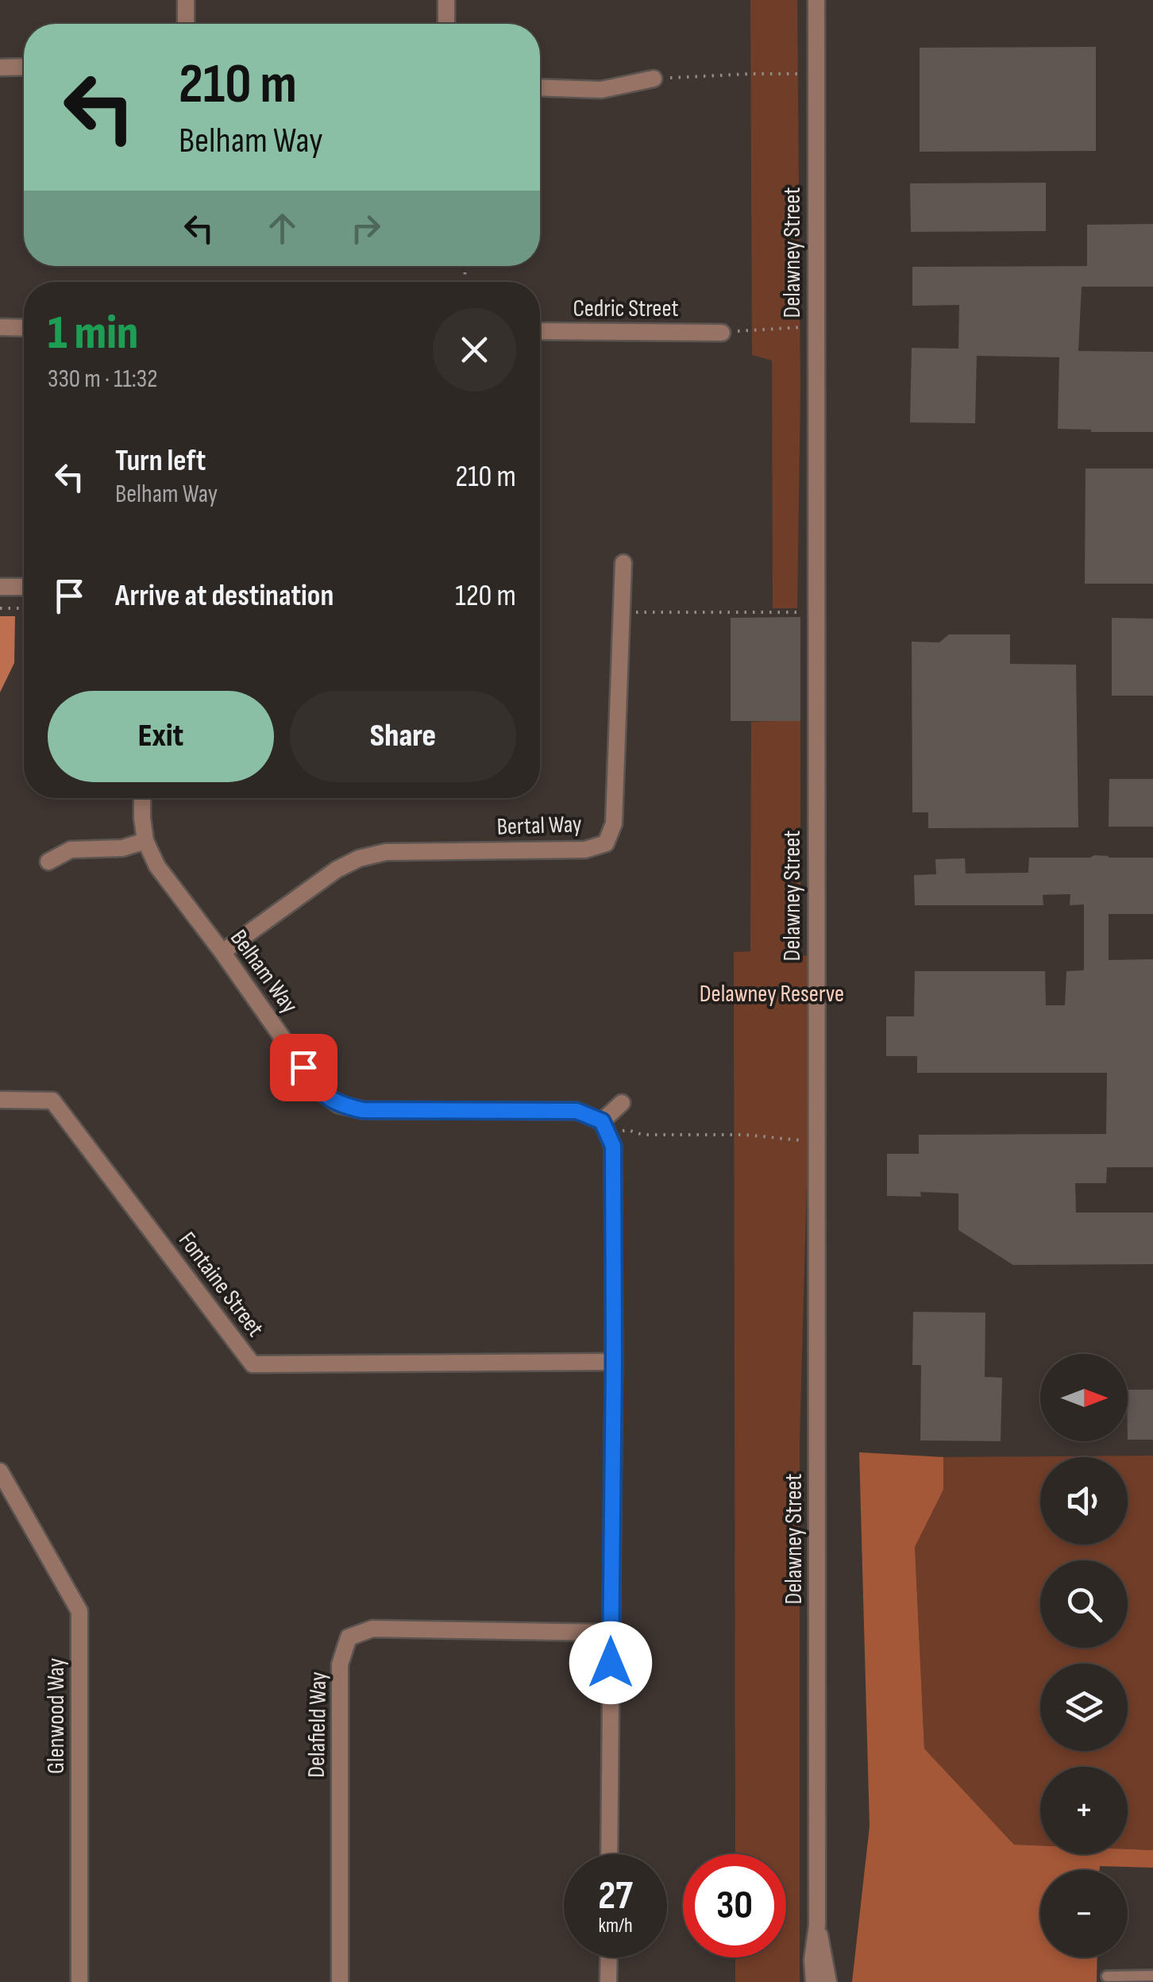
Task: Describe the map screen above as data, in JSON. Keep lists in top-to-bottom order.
{
  "streets": {
    "street": [
      "Delawney Street",
      "Cedric Street",
      "Bertal Way",
      "Belham Way",
      "Fontaine Street",
      "Glenwood Way",
      "Delafield Way"
    ]
  },
  "crossings": [
    ["Bertal Way", "Belham Way"]
  ],
  "parks": ["Delawney Reserve"],
  "north": "right",
  "page": {
    "turn": ["210 m", "Belham Way"],
    "heading": ["1 min", "330 m · 11:32"],
    "list": [
      {
        "name": "Turn left",
        "note": "Belham Way",
        "value": "210 m"
      },
      {
        "name": "Arrive at destination",
        "value": "120 m"
      }
    ],
    "buttons": ["Exit", "Share"],
    "map_buttons": ["+", "−"],
    "speed": "27 km/h",
    "limit": "30"
  }
}
